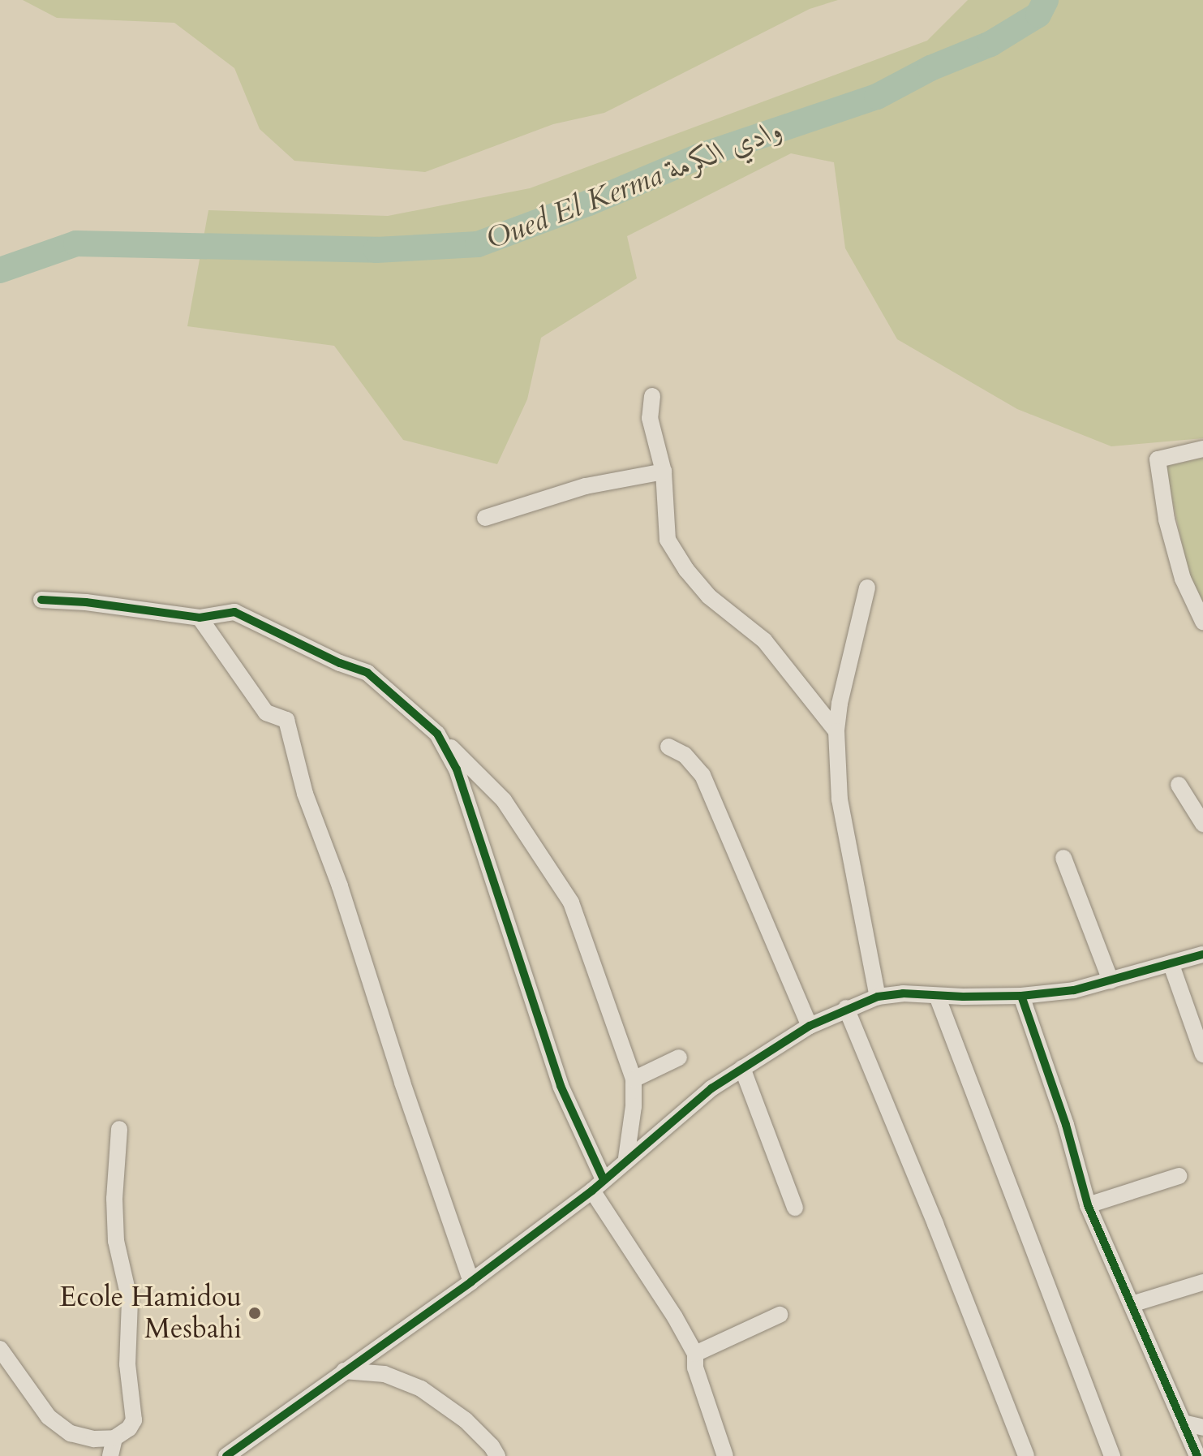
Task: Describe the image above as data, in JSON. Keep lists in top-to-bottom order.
{
  "water": ["Oued El Kerma وادي الكرمة"],
  "places": ["Ecole Hamidou Mesbahi"]
}
